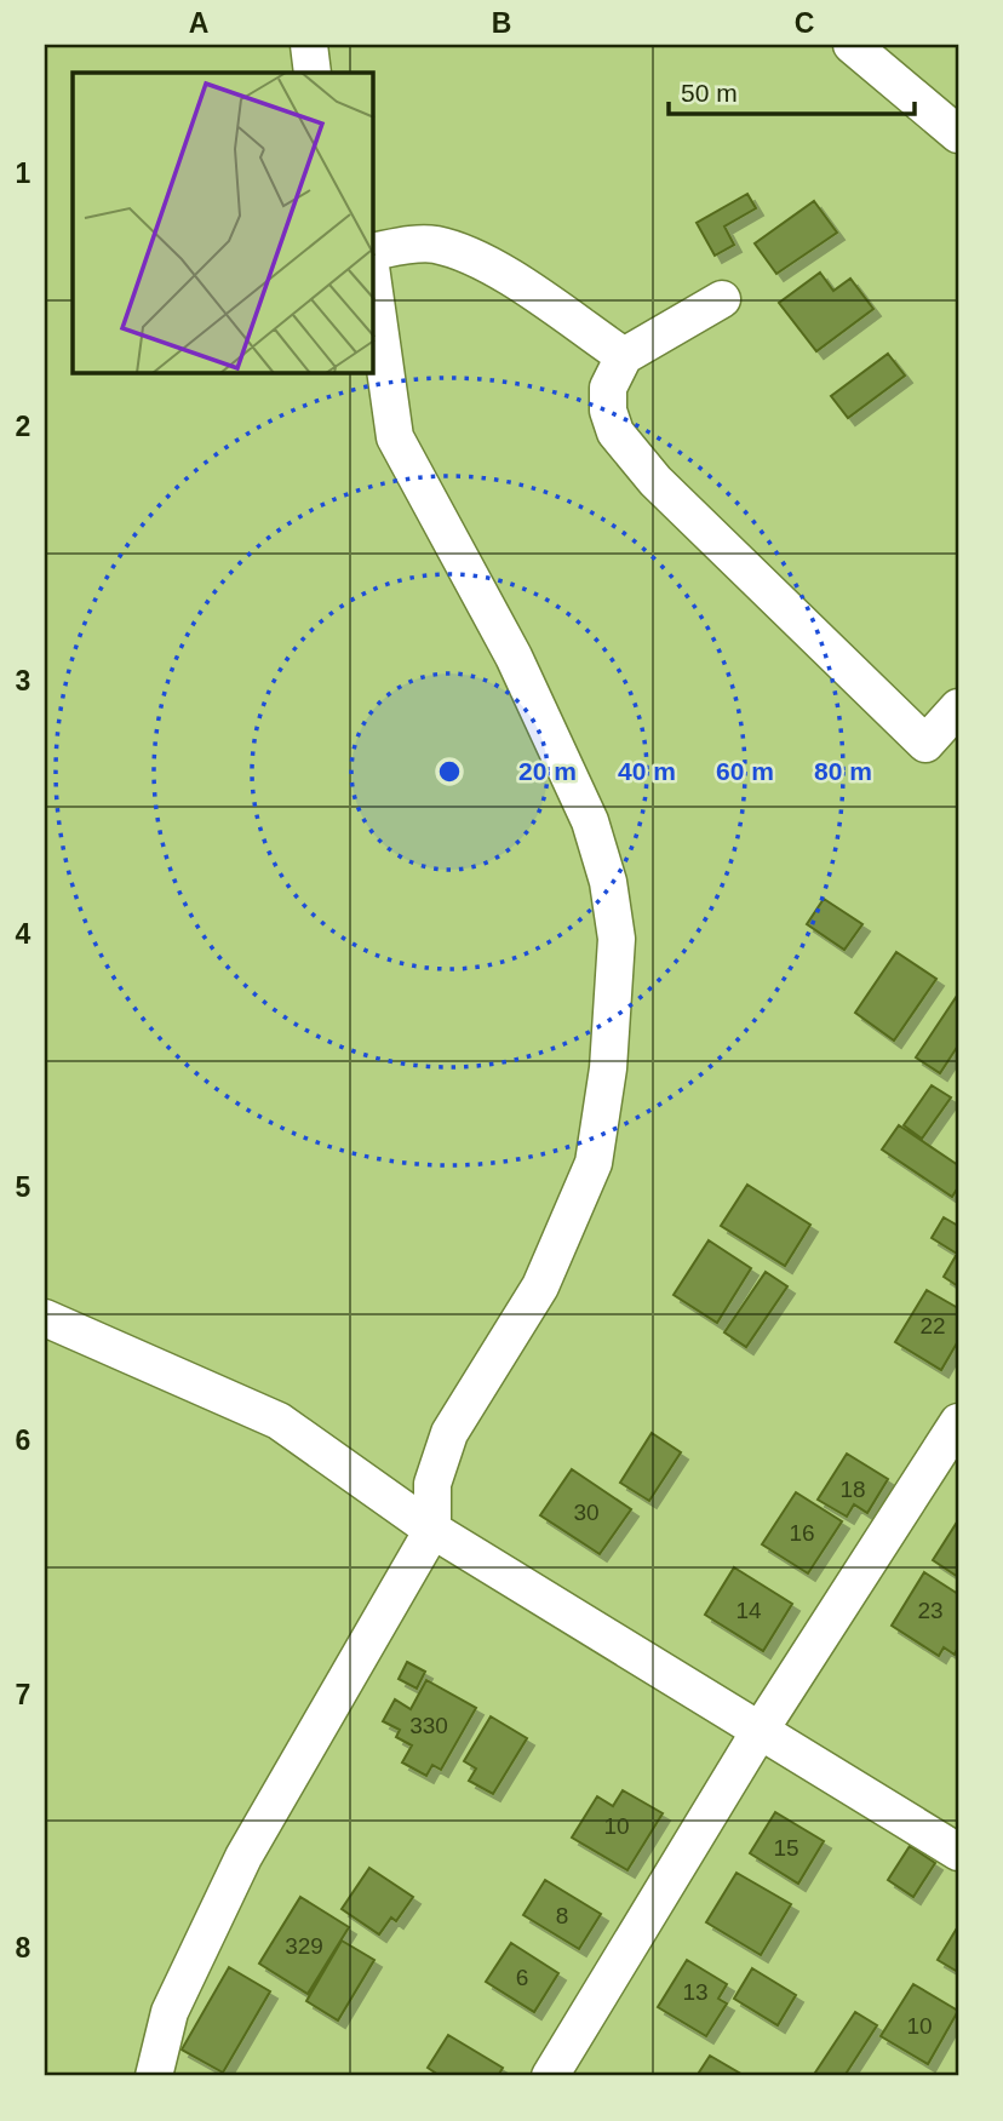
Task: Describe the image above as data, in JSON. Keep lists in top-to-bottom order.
{
  "house_numbers": [
    "22",
    "18",
    "30",
    "16",
    "14",
    "23",
    "330",
    "10",
    "15",
    "8",
    "329",
    "6",
    "13",
    "10"
  ],
  "scale_bar": "50 m",
  "grid": {
    "columns": ["A", "B", "C"],
    "rows": [
      "1",
      "2",
      "3",
      "4",
      "5",
      "6",
      "7",
      "8"
    ]
  },
  "rings": [
    "20 m",
    "40 m",
    "60 m",
    "80 m"
  ]
}
